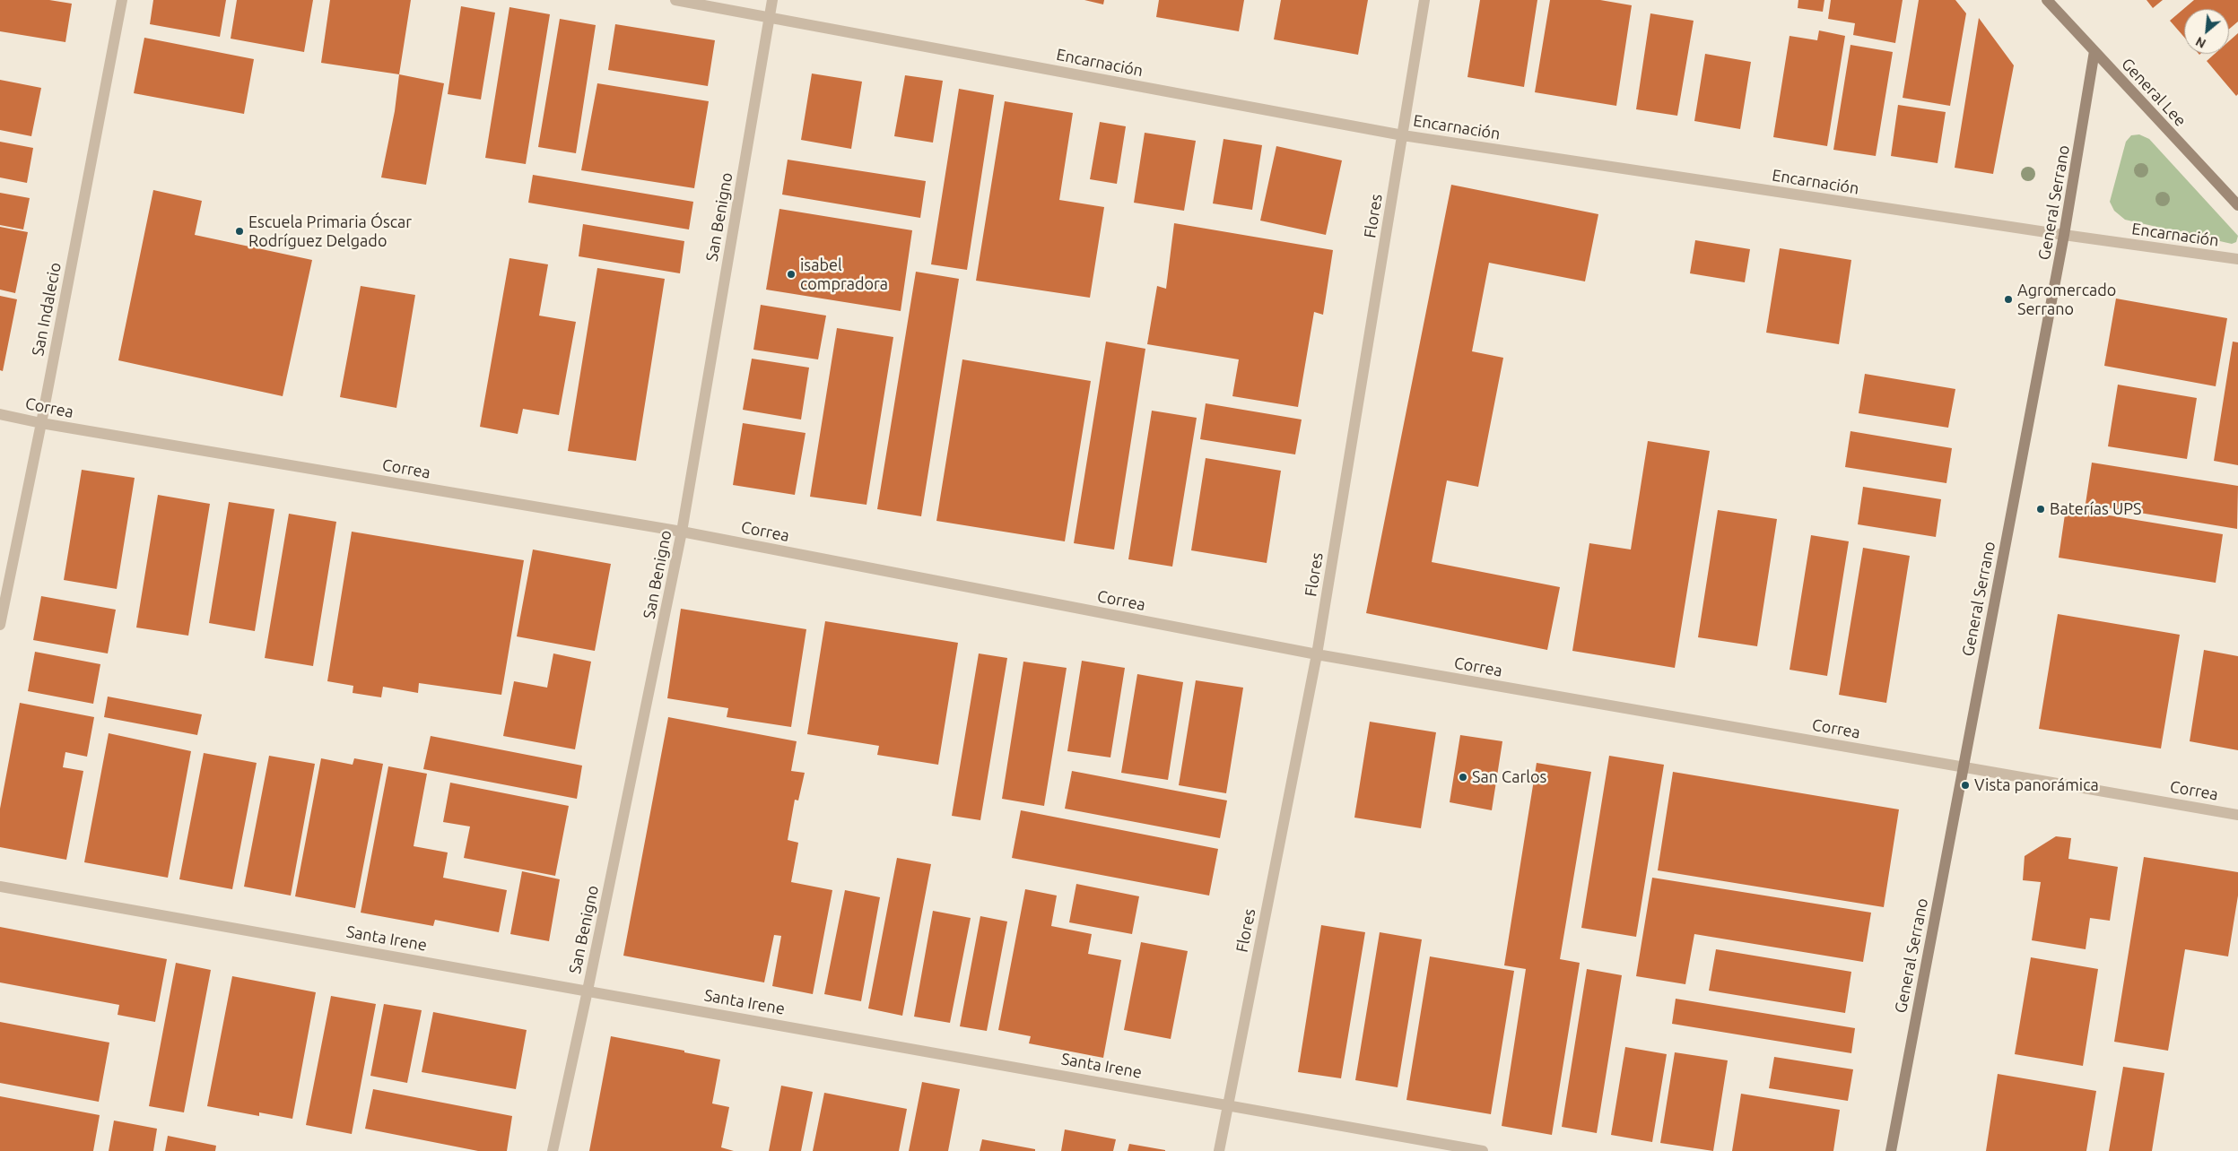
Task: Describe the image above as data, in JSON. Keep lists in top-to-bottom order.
{
  "streets": {
    "street": [
      "Encarnación",
      "General Lee",
      "General Serrano",
      "Flores",
      "San Benigno",
      "San Indalecio",
      "Correa",
      "Santa Irene"
    ]
  },
  "crossings": [
    ["Encarnación", "General Serrano"],
    ["Encarnación", "Flores"],
    ["Encarnación", "San Benigno"],
    ["General Lee", "General Serrano"],
    ["General Serrano", "Correa"],
    ["Flores", "Correa"],
    ["Flores", "Santa Irene"],
    ["San Benigno", "Correa"],
    ["San Benigno", "Santa Irene"],
    ["San Indalecio", "Correa"]
  ],
  "places": [
    "Escuela Primaria Óscar Rodríguez Delgado",
    "isabel compradora",
    "Agromercado Serrano",
    "Baterías UPS",
    "San Carlos",
    "Vista panorámica"
  ],
  "north": "bottom left"
}
